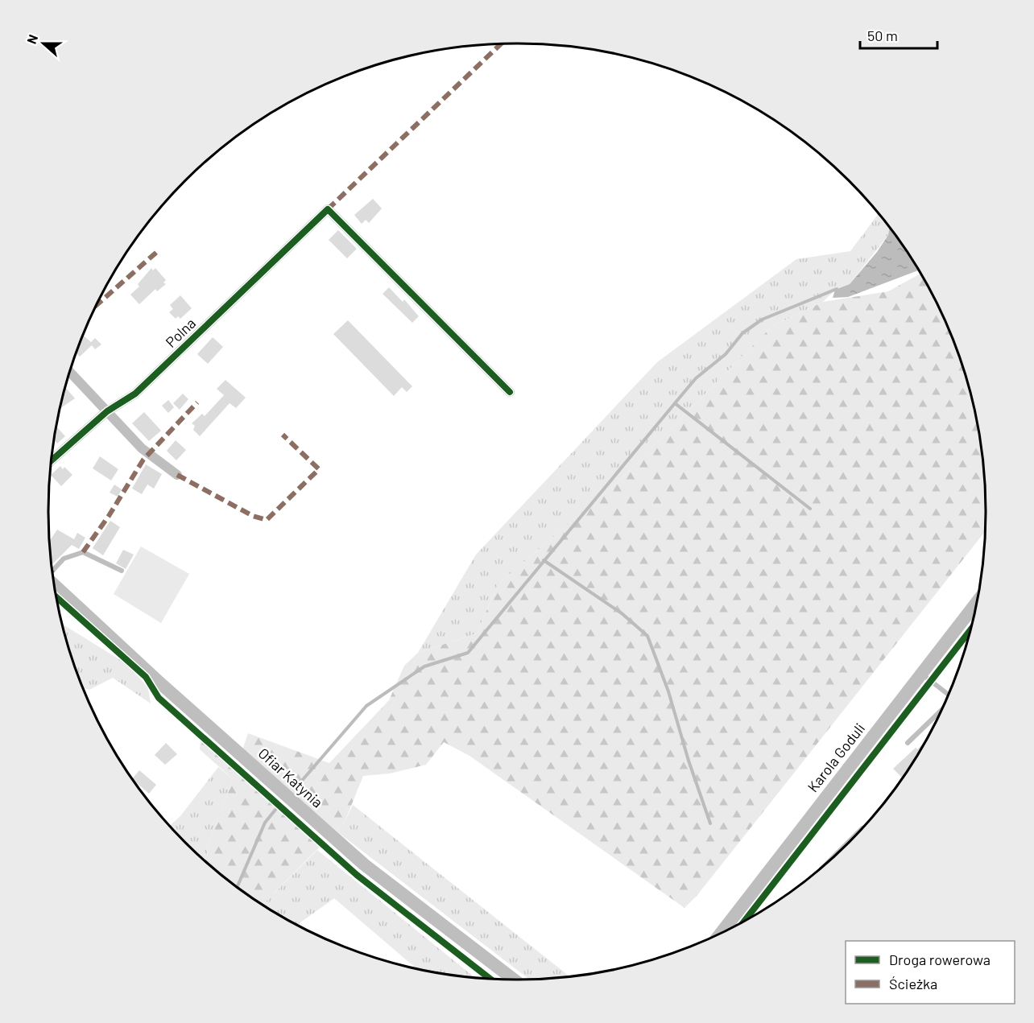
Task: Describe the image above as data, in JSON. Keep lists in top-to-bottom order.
{
  "streets": {
    "street": ["Polna", "Karola Goduli", "Ofiar Katynia"]
  },
  "legend": ["Droga rowerowa", "Ścieżka"],
  "scale_bar": "50 m",
  "north": "left"
}
